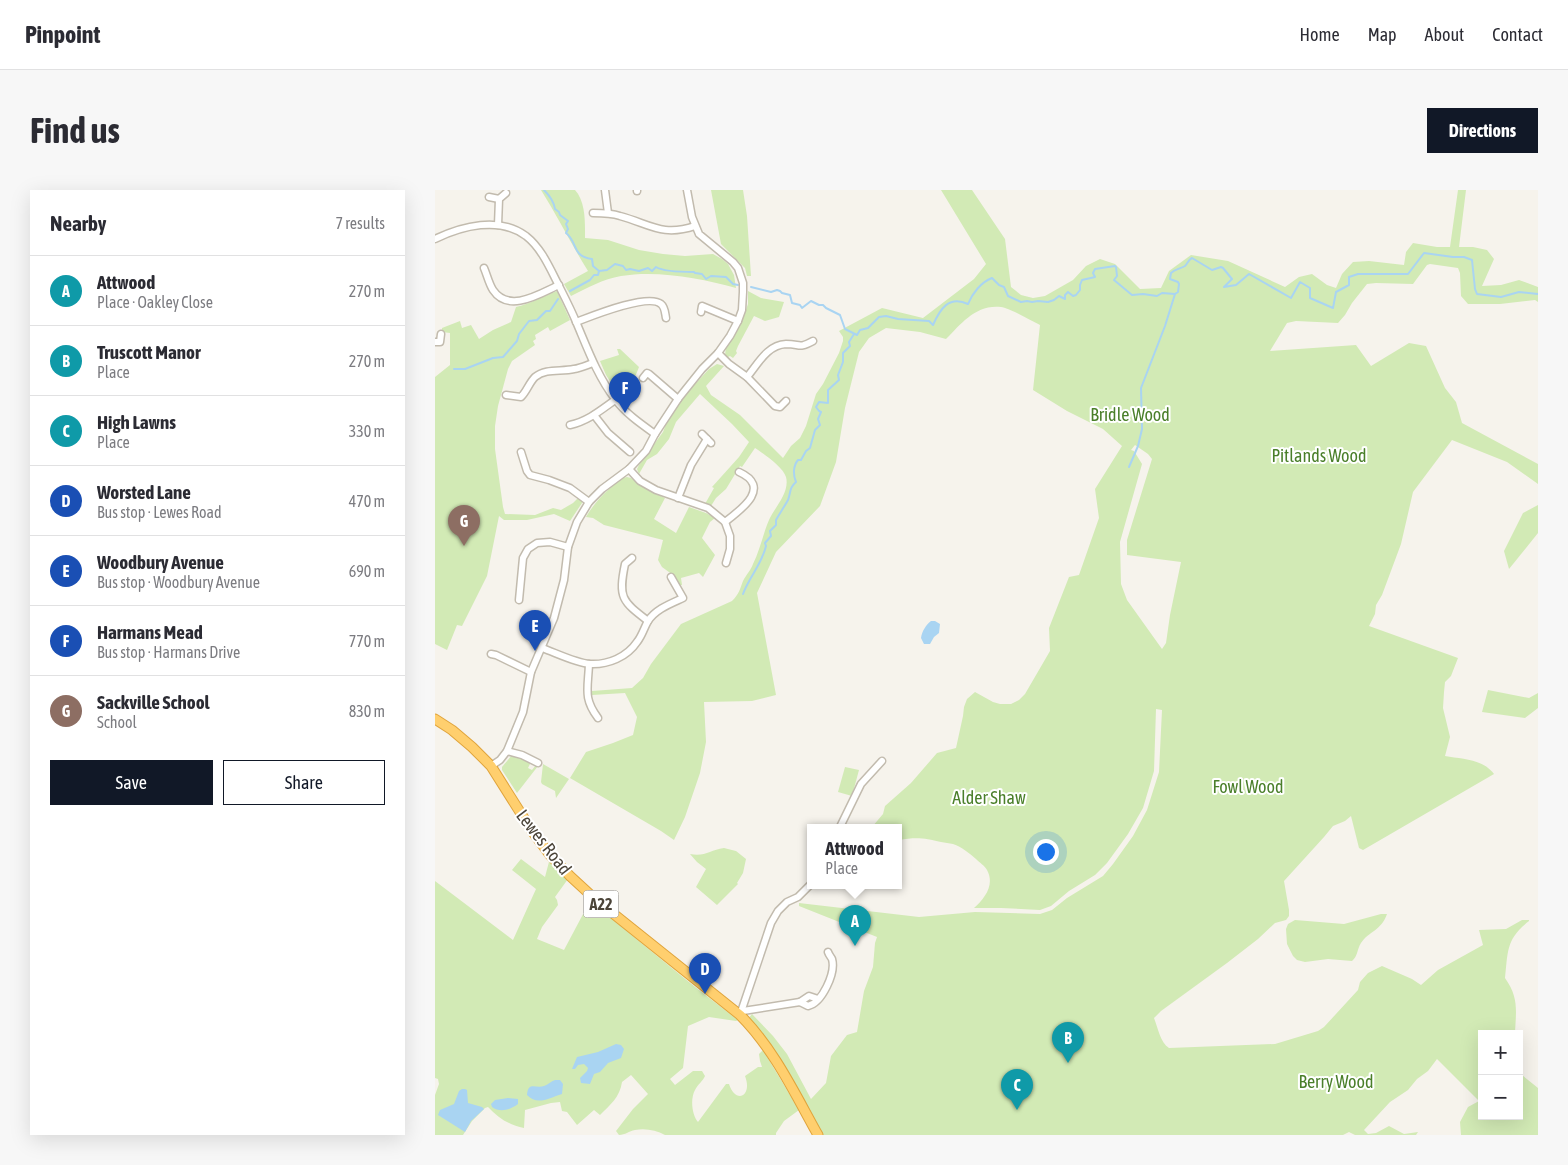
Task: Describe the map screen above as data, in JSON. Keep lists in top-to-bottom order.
{
  "streets": {
    "highway": ["Lewes Road", "A22"]
  },
  "parks": [
    "Bridle Wood",
    "Pitlands Wood",
    "Fowl Wood",
    "Alder Shaw",
    "Berry Wood"
  ],
  "page": {
    "header": "Pinpoint",
    "nav": [
      "Home",
      "Map",
      "About",
      "Contact"
    ],
    "buttons": [
      "Directions",
      ["Save", "Share"]
    ],
    "title": "Find us",
    "heading": ["Nearby", "7 results"],
    "list": [
      {
        "mark": "A",
        "name": "Attwood",
        "note": "Place · Oakley Close",
        "value": "270 m"
      },
      {
        "mark": "B",
        "name": "Truscott Manor",
        "note": "Place",
        "value": "270 m"
      },
      {
        "mark": "C",
        "name": "High Lawns",
        "note": "Place",
        "value": "330 m"
      },
      {
        "mark": "D",
        "name": "Worsted Lane",
        "note": "Bus stop · Lewes Road",
        "value": "470 m"
      },
      {
        "mark": "E",
        "name": "Woodbury Avenue",
        "note": "Bus stop · Woodbury Avenue",
        "value": "690 m"
      },
      {
        "mark": "F",
        "name": "Harmans Mead",
        "note": "Bus stop · Harmans Drive",
        "value": "770 m"
      },
      {
        "mark": "G",
        "name": "Sackville School",
        "note": "School",
        "value": "830 m"
      }
    ],
    "pins": [
      "F",
      "G",
      "E",
      "A",
      "D",
      "B",
      "C"
    ],
    "popup": ["Attwood", "Place"],
    "map_buttons": ["+", "−"]
  }
}
